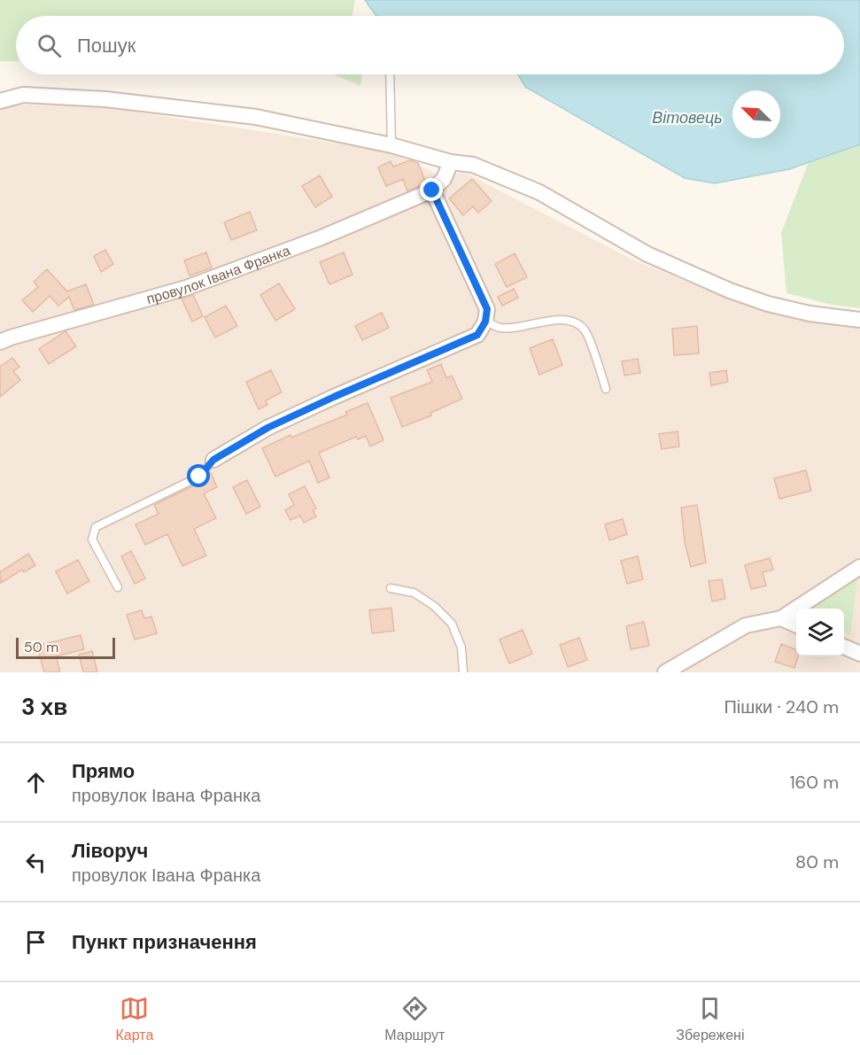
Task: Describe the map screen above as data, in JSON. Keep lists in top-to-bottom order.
{
  "streets": {
    "street": ["провулок Івана Франка"]
  },
  "water": ["Вітовець"],
  "scale_bar": "50 m",
  "north": "top left",
  "page": {
    "search": "Пошук",
    "scale": "50 m",
    "heading": ["3 хв", "Пішки · 240 m"],
    "list": [
      ["Прямо", "провулок Івана Франка", "160 m"],
      ["Ліворуч", "провулок Івана Франка", "80 m"],
      "Пункт призначення"
    ],
    "nav": ["Карта", "Маршрут", "Збережені"]
  }
}
